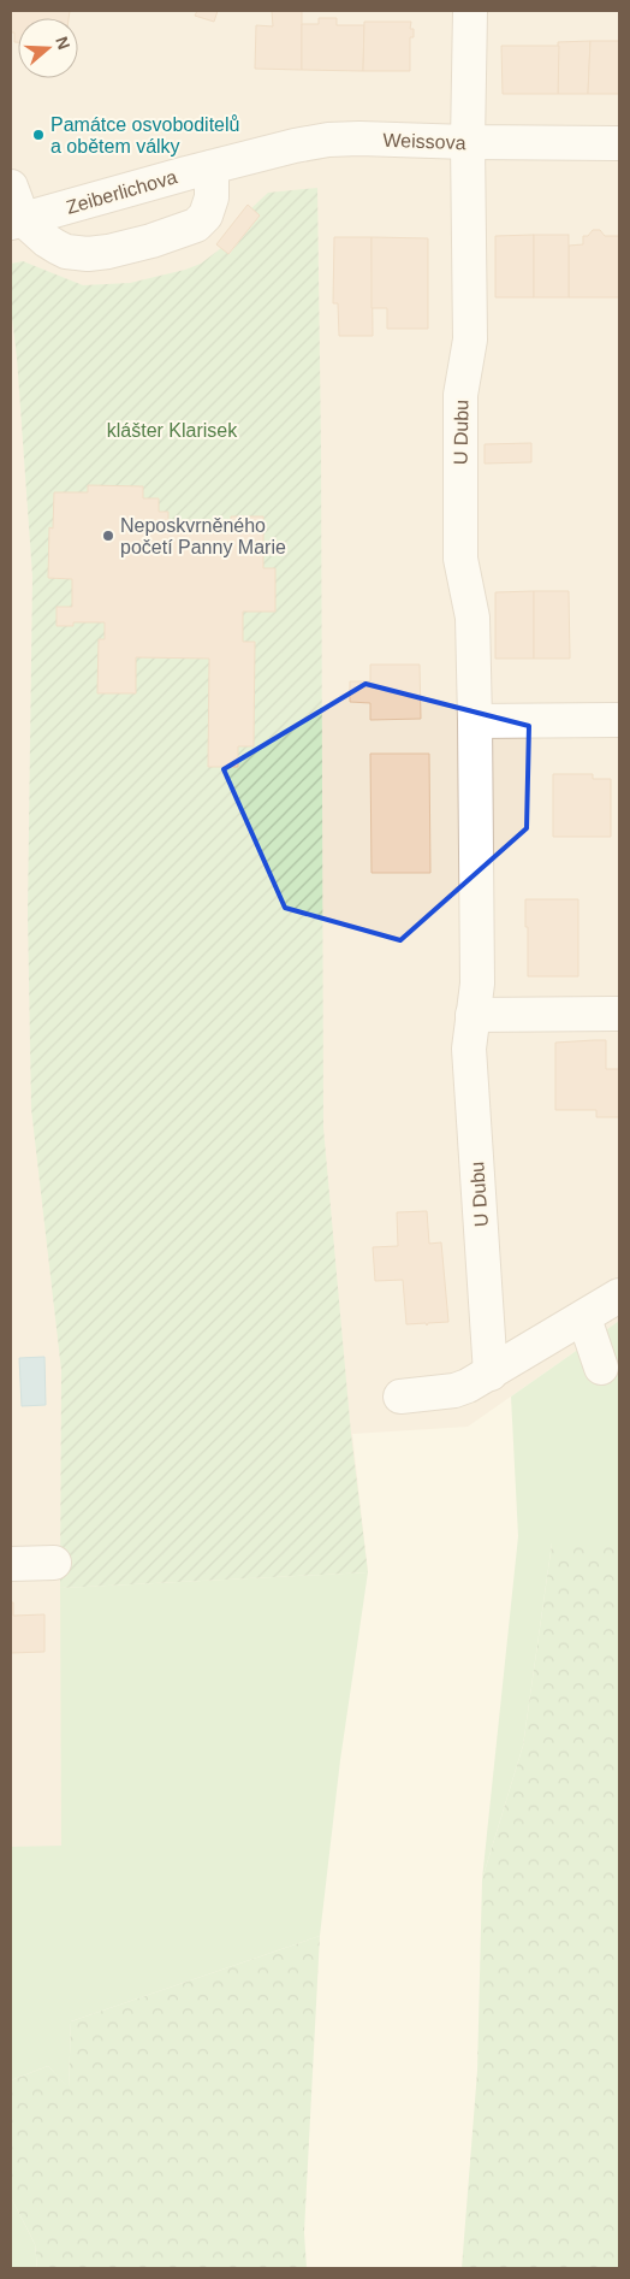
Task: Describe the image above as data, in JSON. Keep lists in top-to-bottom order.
{
  "streets": {
    "street": ["Weissova", "Zeiberlichova", "U Dubu"]
  },
  "crossings": [
    ["Weissova", "Zeiberlichova"],
    ["Weissova", "U Dubu"]
  ],
  "parks": ["klášter Klarisek"],
  "places": ["Památce osvoboditelů a obětem války", "Neposkvrněného početí Panny Marie"],
  "north": "right"
}
